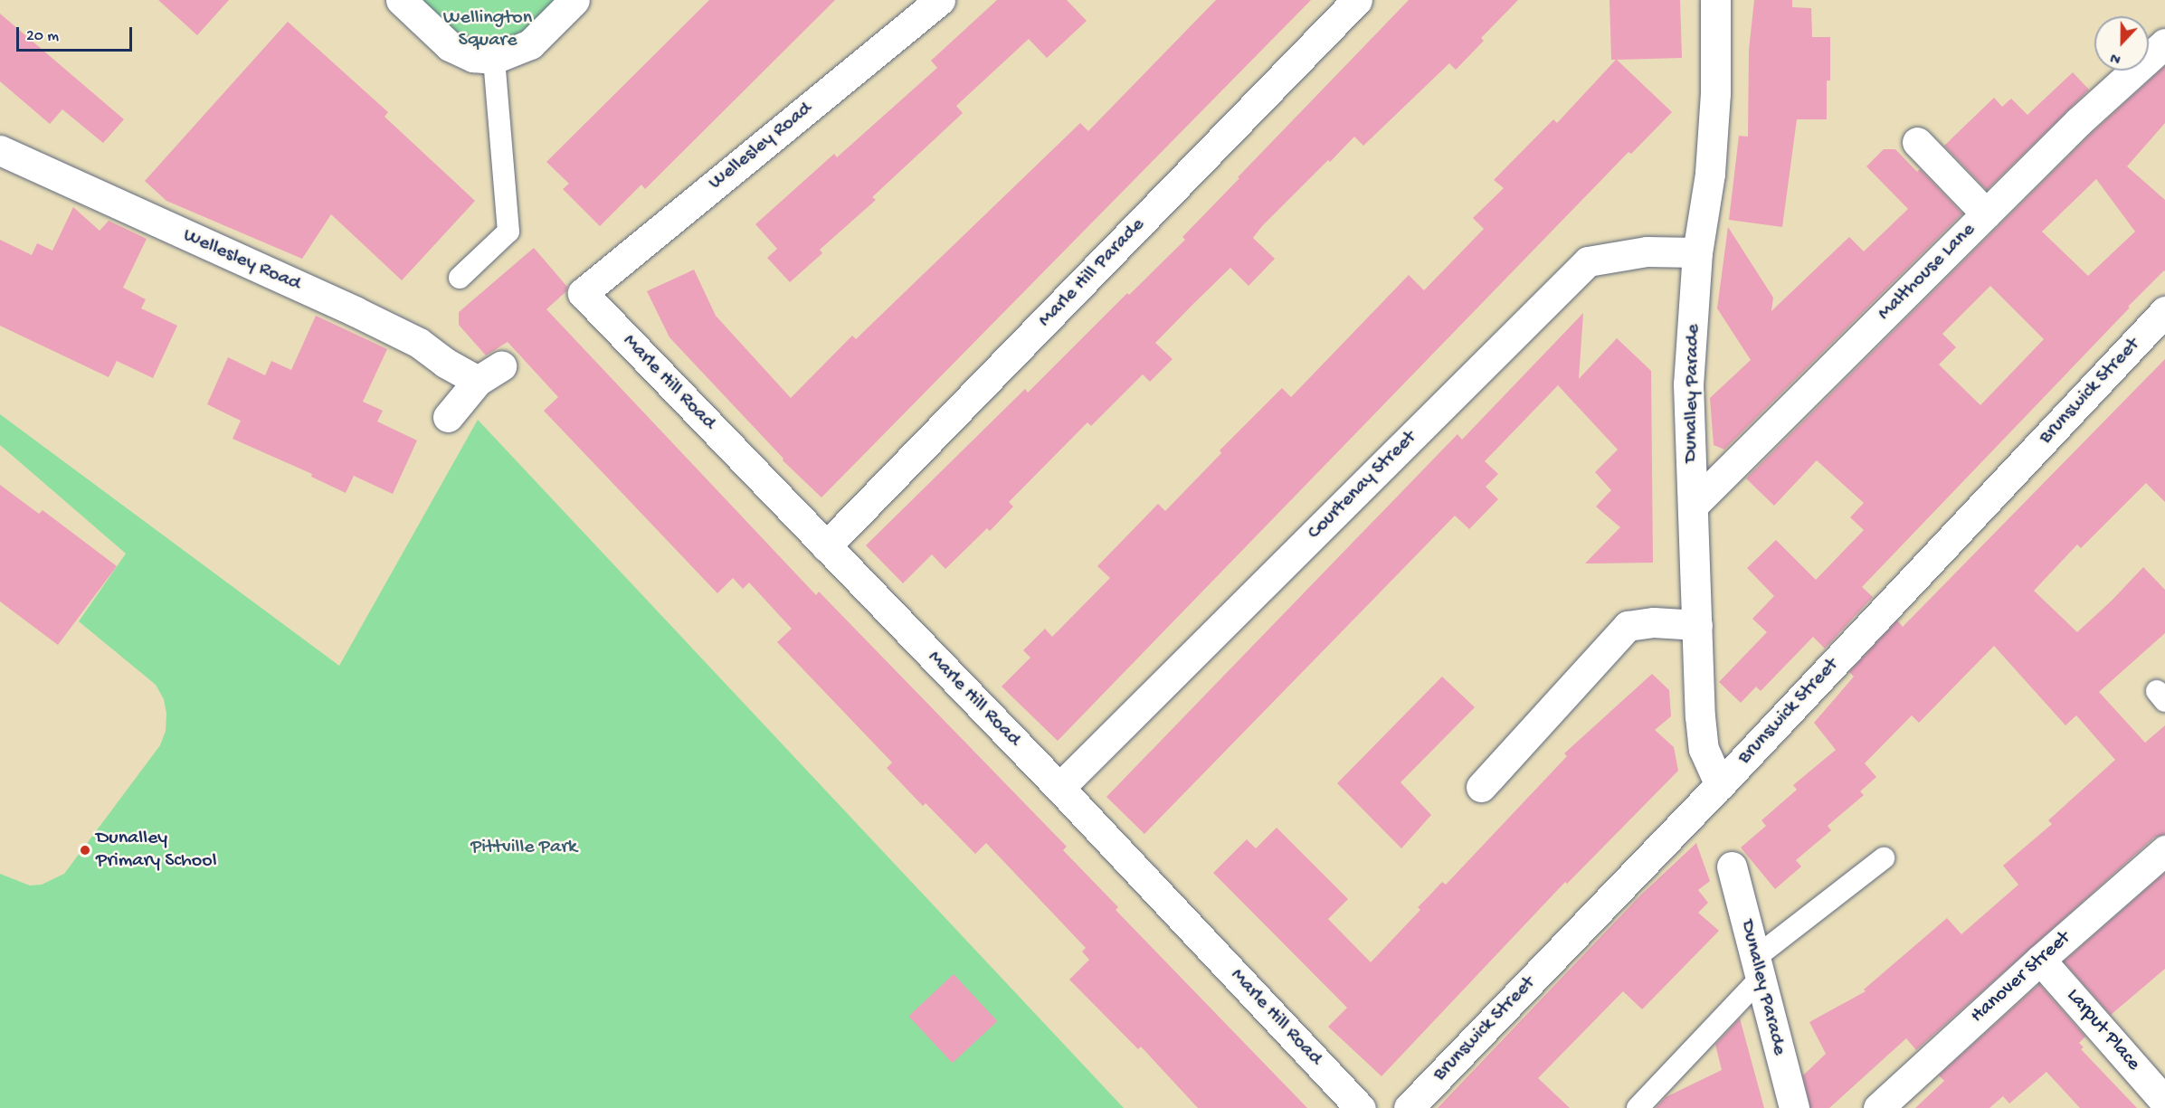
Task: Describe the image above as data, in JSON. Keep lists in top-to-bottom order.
{
  "streets": {
    "street": [
      "Wellesley Road",
      "Malthouse Lane",
      "Marle Hill Parade",
      "Marle Hill Road",
      "Brunswick Street",
      "Dunalley Parade",
      "Courtenay Street",
      "Hanover Street",
      "Larput Place"
    ]
  },
  "crossings": [
    ["Wellesley Road", "Marle Hill Road"],
    ["Malthouse Lane", "Dunalley Parade"],
    ["Marle Hill Parade", "Marle Hill Road"],
    ["Marle Hill Road", "Courtenay Street"],
    ["Brunswick Street", "Dunalley Parade"],
    ["Dunalley Parade", "Courtenay Street"],
    ["Hanover Street", "Larput Place"]
  ],
  "parks": ["Wellington Square", "Pittville Park"],
  "places": ["Dunalley Primary School"],
  "scale_bar": "20 m",
  "north": "bottom"
}
